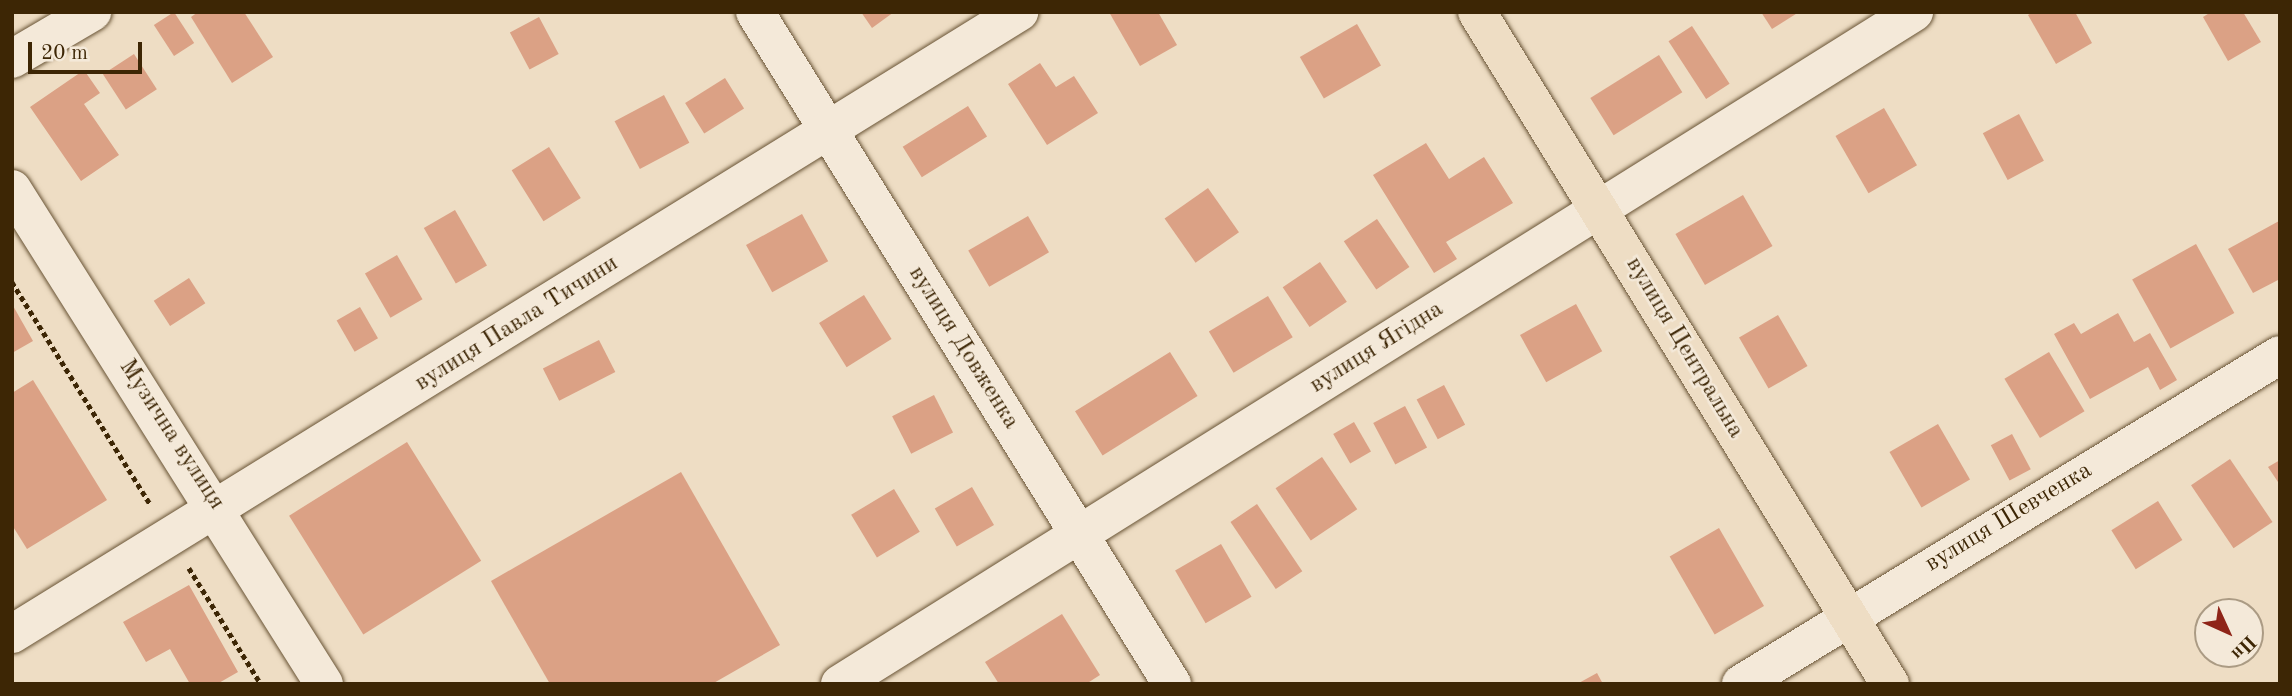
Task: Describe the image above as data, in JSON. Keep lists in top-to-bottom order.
{
  "streets": {
    "main road": ["вулиця Центральна"],
    "street": [
      "вулиця Павла Тичини",
      "вулиця Довженка",
      "вулиця Ягідна",
      "Музична вулиця",
      "вулиця Шевченка"
    ]
  },
  "crossings": [
    ["вулиця Павла Тичини", "вулиця Довженка"],
    ["вулиця Павла Тичини", "Музична вулиця"],
    ["вулиця Довженка", "вулиця Ягідна"],
    ["вулиця Ягідна", "вулиця Центральна"],
    ["вулиця Центральна", "вулиця Шевченка"]
  ],
  "scale_bar": "20 m",
  "north": "bottom right"
}
